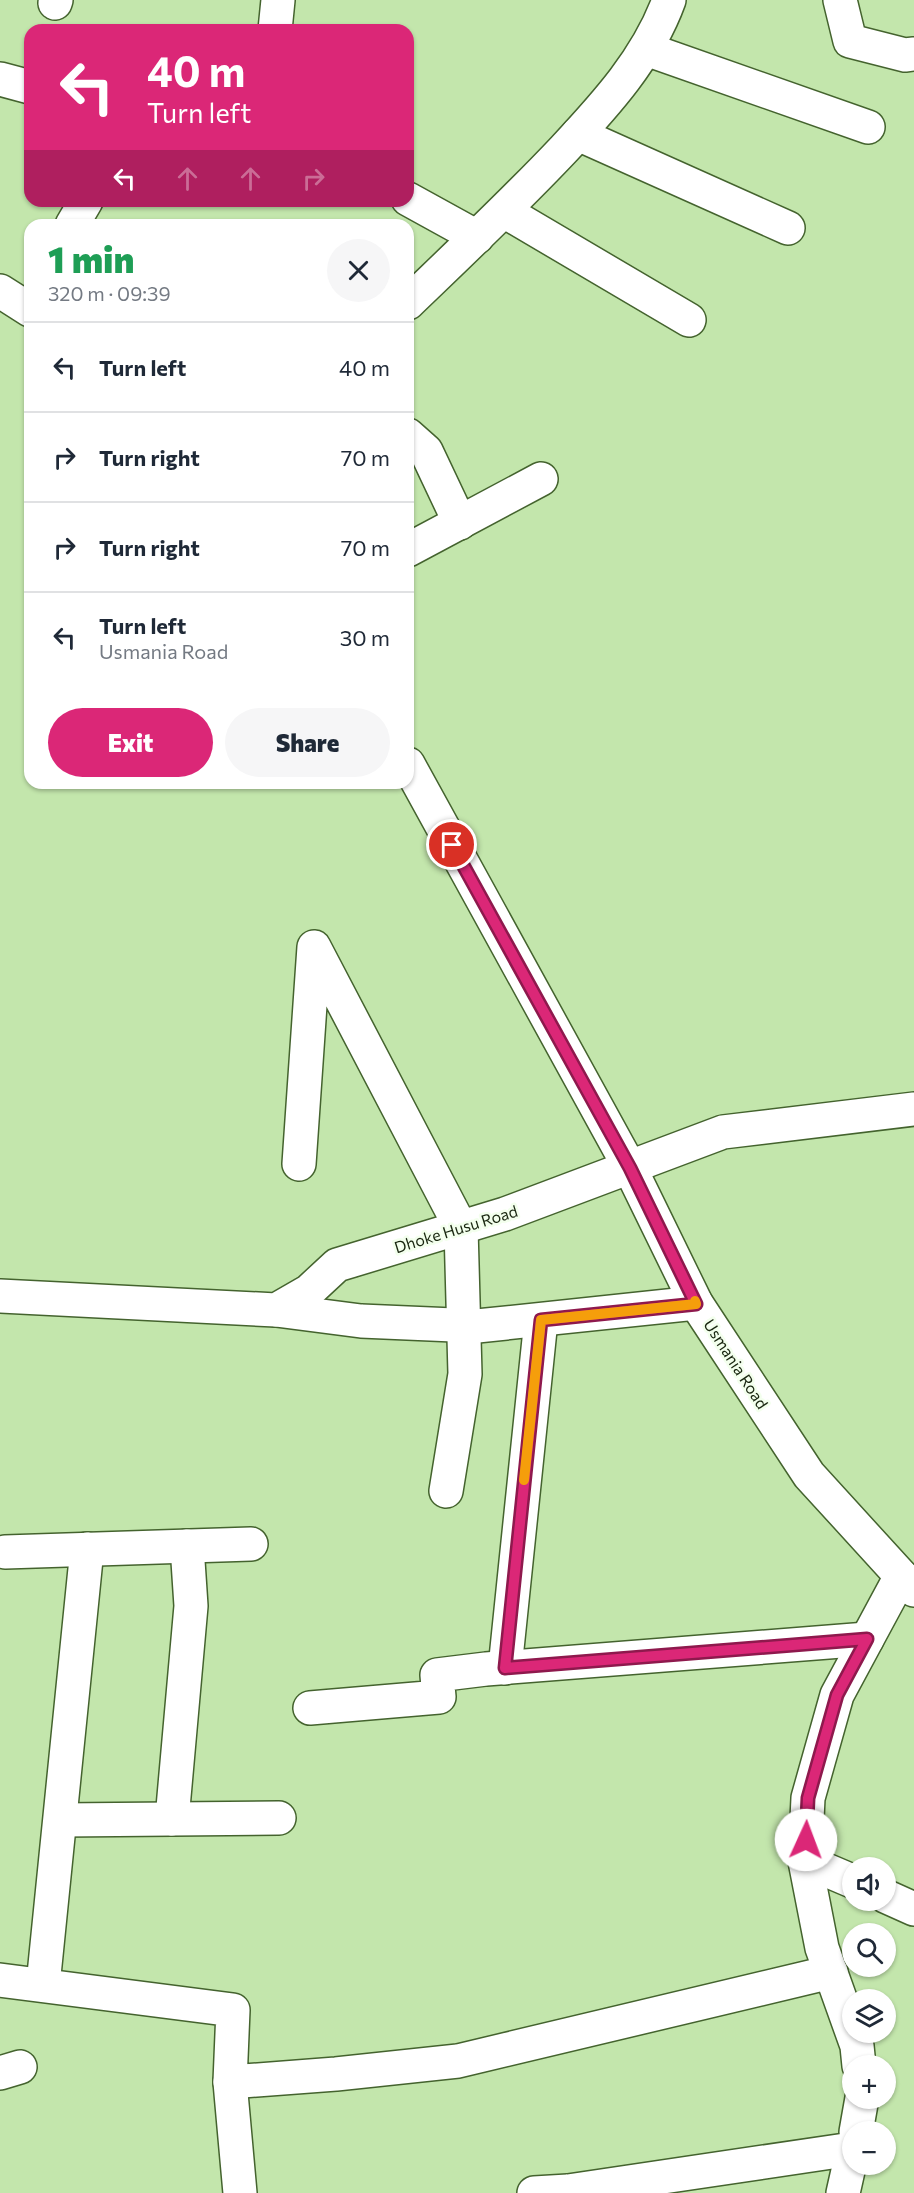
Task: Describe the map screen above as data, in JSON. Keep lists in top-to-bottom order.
{
  "streets": {
    "street": ["Dhoke Husu Road", "Usmania Road"]
  },
  "crossings": [
    ["Dhoke Husu Road", "Usmania Road"]
  ],
  "page": {
    "turn": ["40 m", "Turn left"],
    "heading": ["1 min", "320 m · 09:39"],
    "list": [
      {
        "name": "Turn left",
        "value": "40 m"
      },
      {
        "name": "Turn right",
        "value": "70 m"
      },
      {
        "name": "Turn right",
        "value": "70 m"
      },
      {
        "name": "Turn left",
        "note": "Usmania Road",
        "value": "30 m"
      }
    ],
    "buttons": ["Exit", "Share"],
    "map_buttons": ["+", "−"]
  }
}
